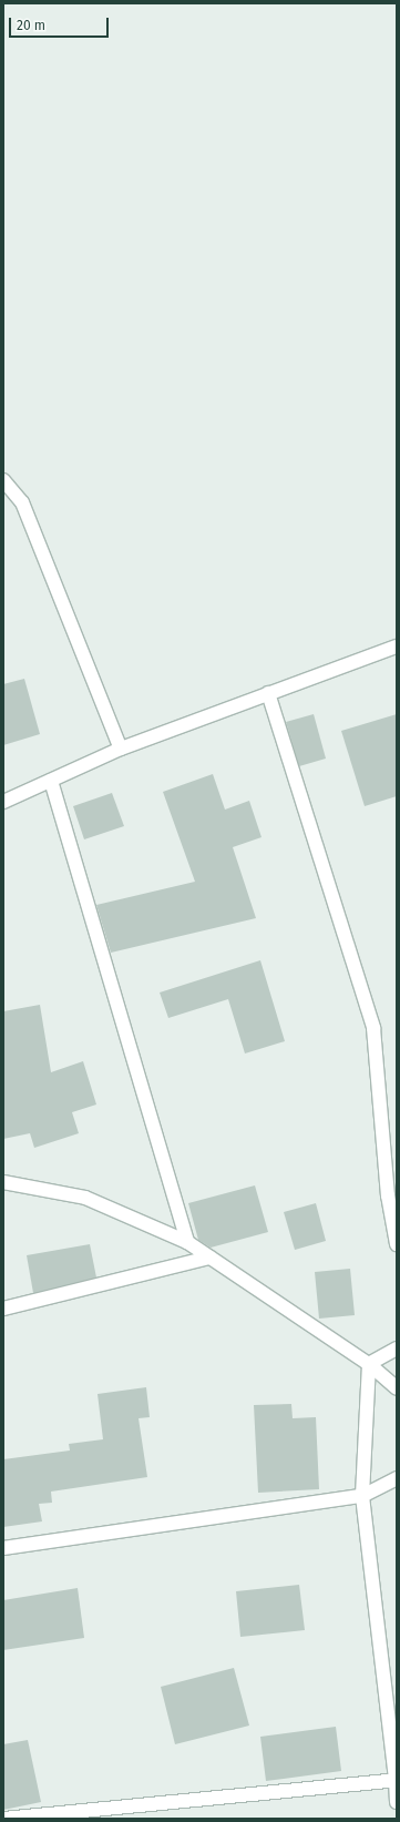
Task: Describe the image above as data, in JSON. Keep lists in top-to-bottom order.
{
  "scale_bar": "20 m"
}
